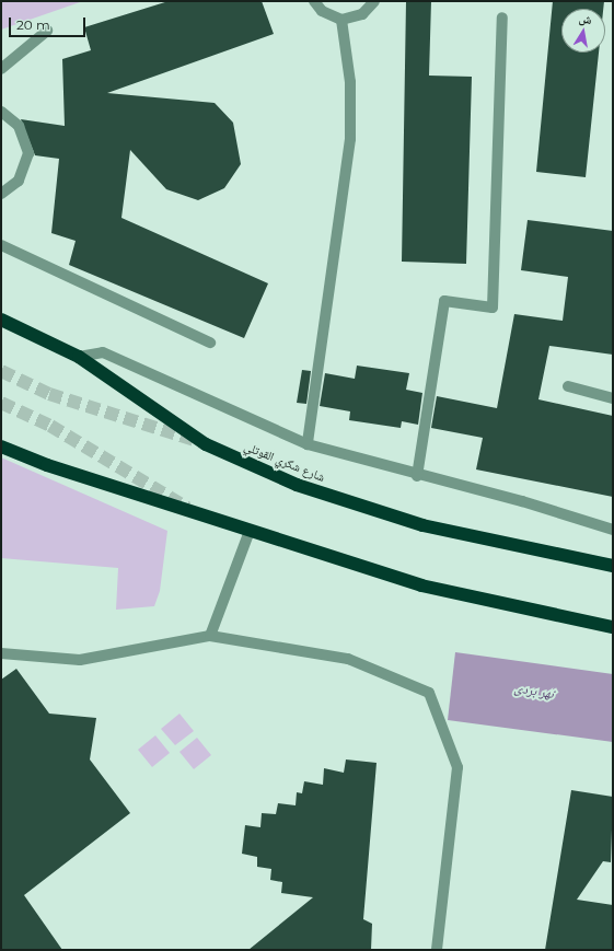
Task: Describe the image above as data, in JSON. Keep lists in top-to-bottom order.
{
  "streets": {
    "highway": ["شارع شكري القوتلي"]
  },
  "water": ["نهر بردى"],
  "scale_bar": "20 m",
  "north": "top"
}
